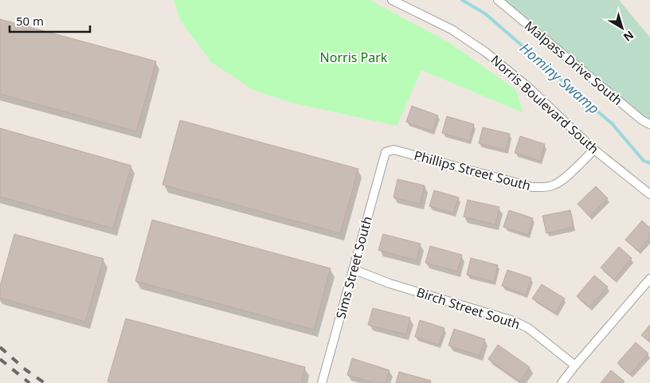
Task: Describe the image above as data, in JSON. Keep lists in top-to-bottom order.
{
  "streets": {
    "street": [
      "Malpass Drive South",
      "Norris Boulevard South",
      "Phillips Street South",
      "Sims Street South",
      "Birch Street South"
    ]
  },
  "crossings": [
    ["Norris Boulevard South", "Phillips Street South"],
    ["Phillips Street South", "Sims Street South"],
    ["Sims Street South", "Birch Street South"]
  ],
  "water": ["Hominy Swamp"],
  "parks": ["Norris Park"],
  "scale_bar": "50 m",
  "north": "bottom right"
}
